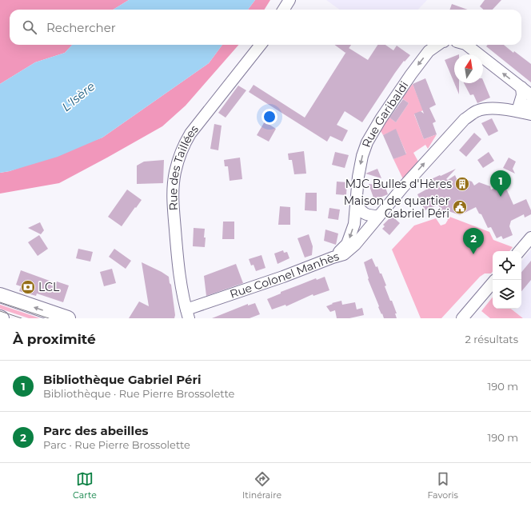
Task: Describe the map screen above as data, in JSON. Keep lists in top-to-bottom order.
{
  "streets": {
    "street": ["Rue Garibaldi", "Rue des Taillées", "Rue Colonel Manhès"]
  },
  "crossings": [
    ["Rue Garibaldi", "Rue Colonel Manhès"],
    ["Rue des Taillées", "Rue Colonel Manhès"]
  ],
  "one_way": ["Rue Garibaldi", "Rue Colonel Manhès"],
  "water": ["L'Isère"],
  "places": {
    "building": ["MJC Bulles d'Hères"],
    "public building": ["Maison de quartier Gabriel Péri"],
    "bank": ["LCL"]
  },
  "north": "top",
  "page": {
    "search": "Rechercher",
    "pins": ["1", "2"],
    "heading": ["À proximité", "2 résultats"],
    "list": [
      {
        "mark": "1",
        "name": "Bibliothèque Gabriel Péri",
        "note": "Bibliothèque · Rue Pierre Brossolette",
        "value": "190 m"
      },
      {
        "mark": "2",
        "name": "Parc des abeilles",
        "note": "Parc · Rue Pierre Brossolette",
        "value": "190 m"
      }
    ],
    "nav": ["Carte", "Itinéraire", "Favoris"]
  }
}
